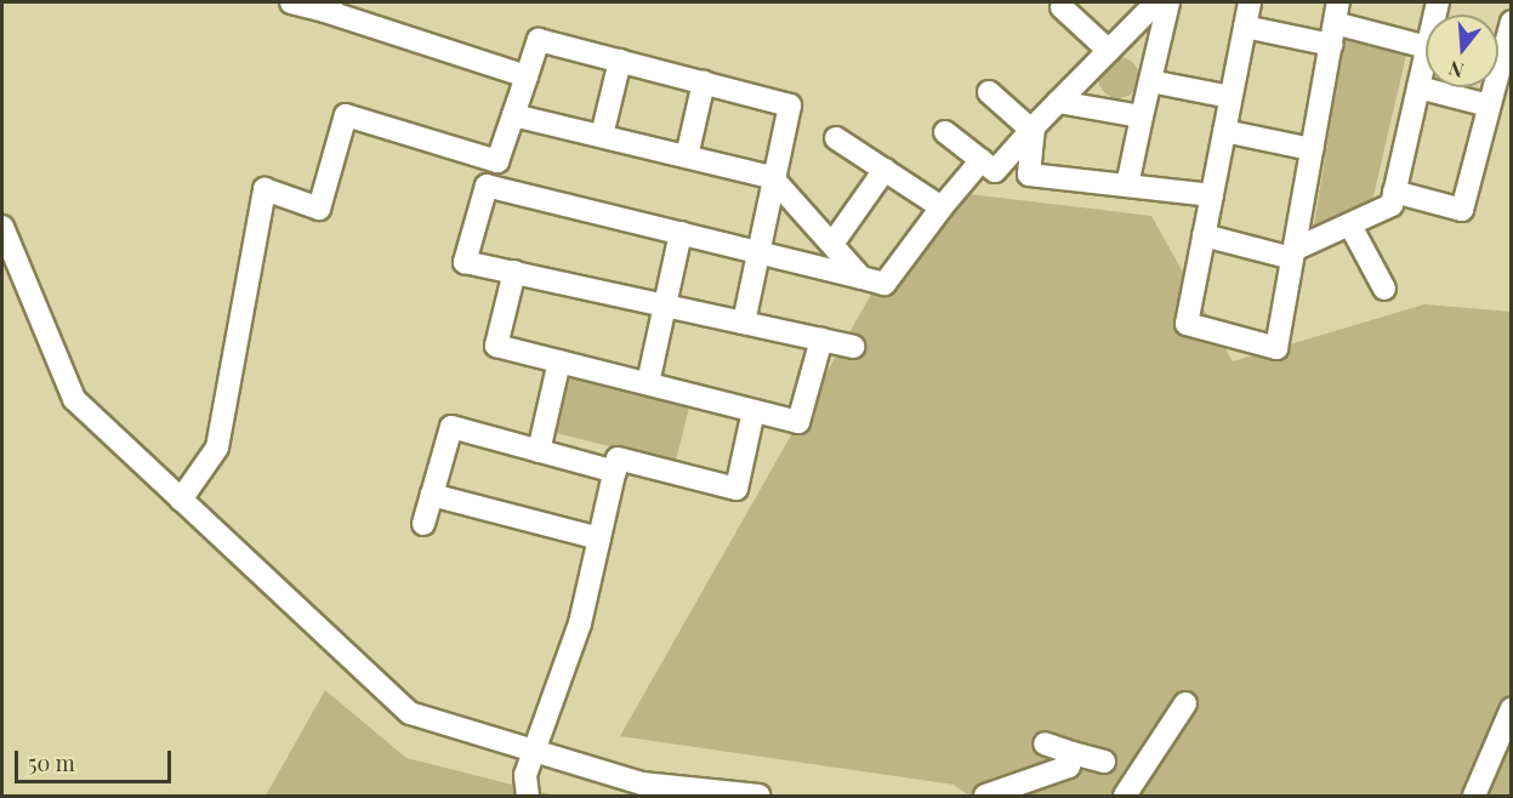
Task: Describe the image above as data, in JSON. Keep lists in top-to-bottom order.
{
  "scale_bar": "50 m",
  "north": "bottom"
}
